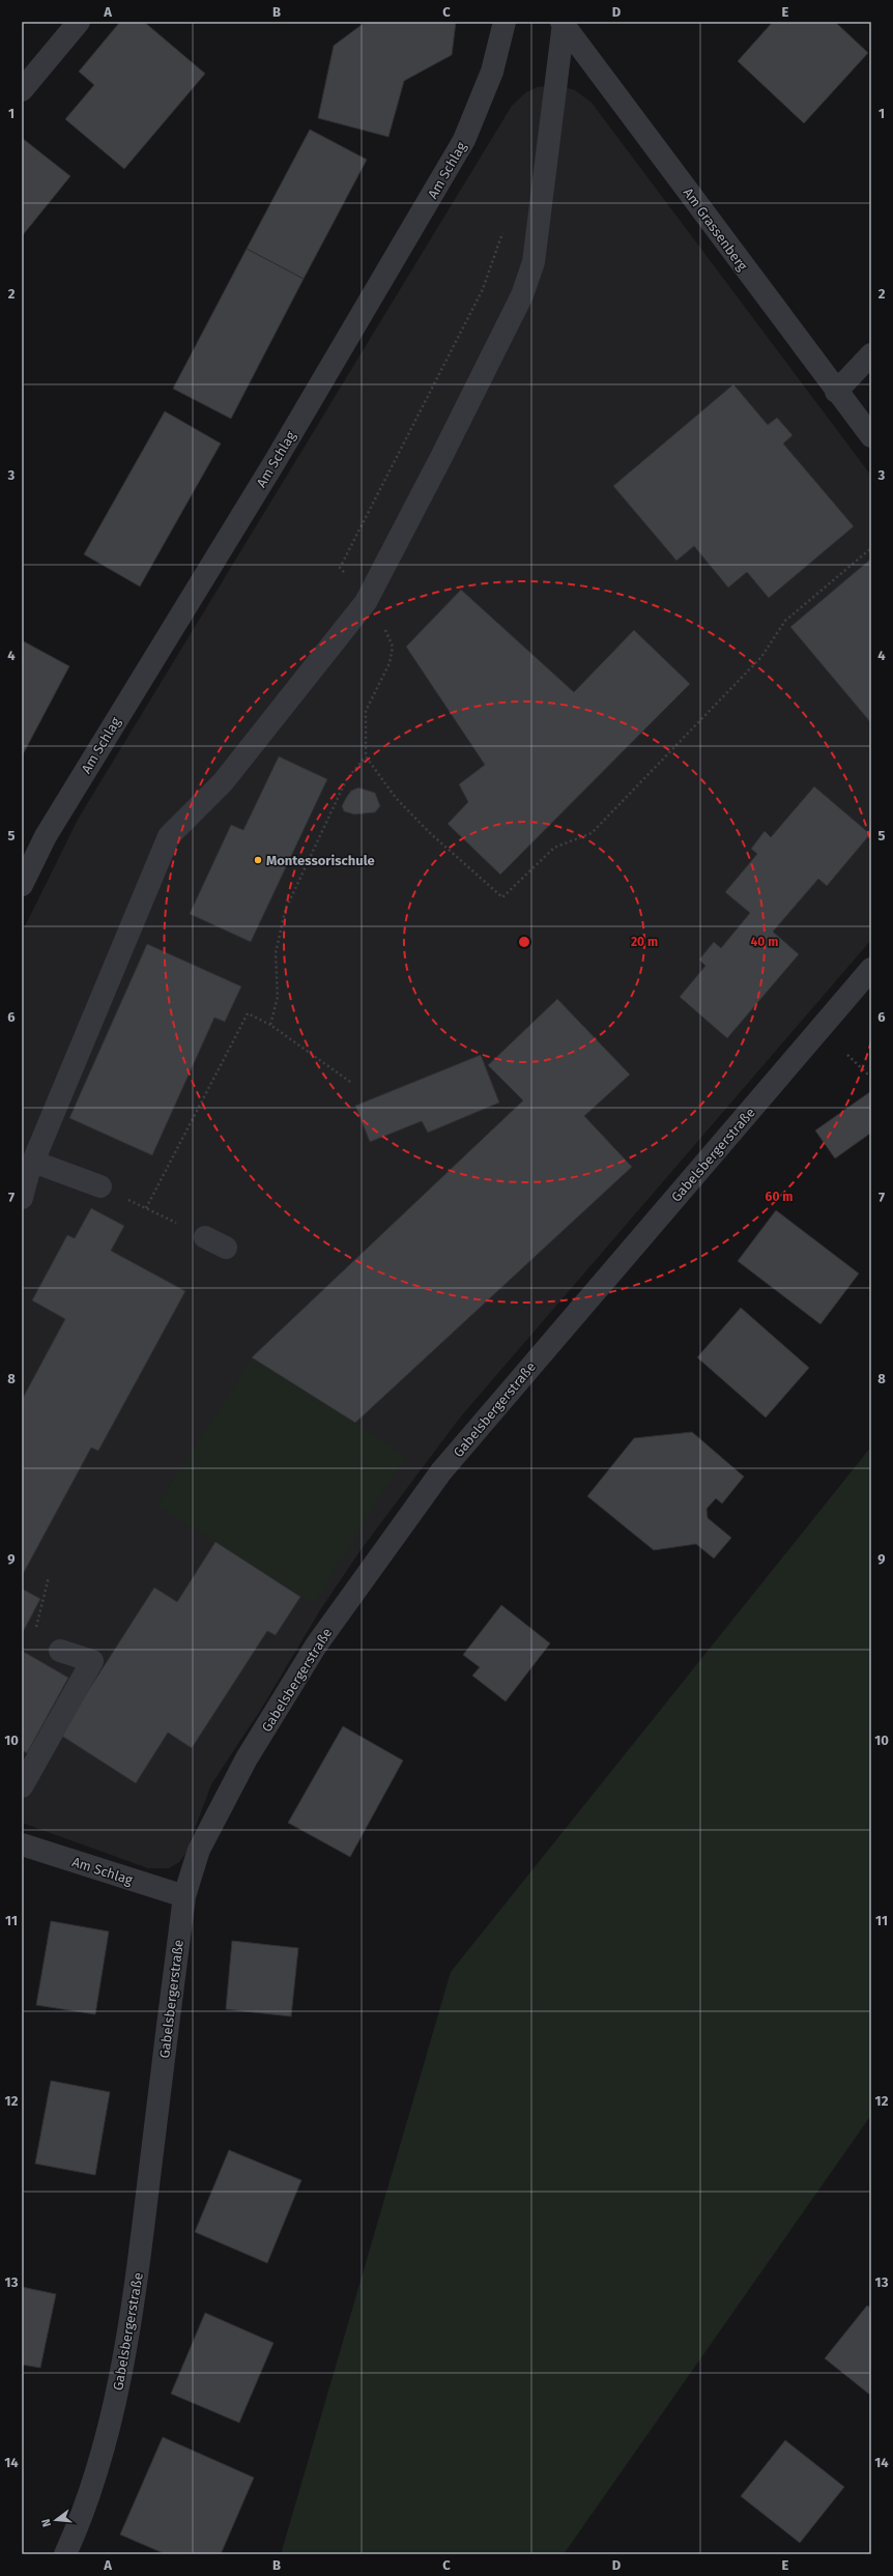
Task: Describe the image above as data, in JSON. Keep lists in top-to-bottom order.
{
  "streets": {
    "street": ["Am Schlag", "Am Grassenberg", "Gabelsbergerstraße"]
  },
  "crossings": [
    ["Am Schlag", "Gabelsbergerstraße"]
  ],
  "places": ["Montessorischule"],
  "north": "left",
  "grid": {
    "columns": [
      "A",
      "B",
      "C",
      "D",
      "E"
    ],
    "rows": [
      "1",
      "2",
      "3",
      "4",
      "5",
      "6",
      "7",
      "8",
      "9",
      "10",
      "11",
      "12",
      "13",
      "14"
    ]
  },
  "rings": ["20 m", "40 m", "60 m"]
}
